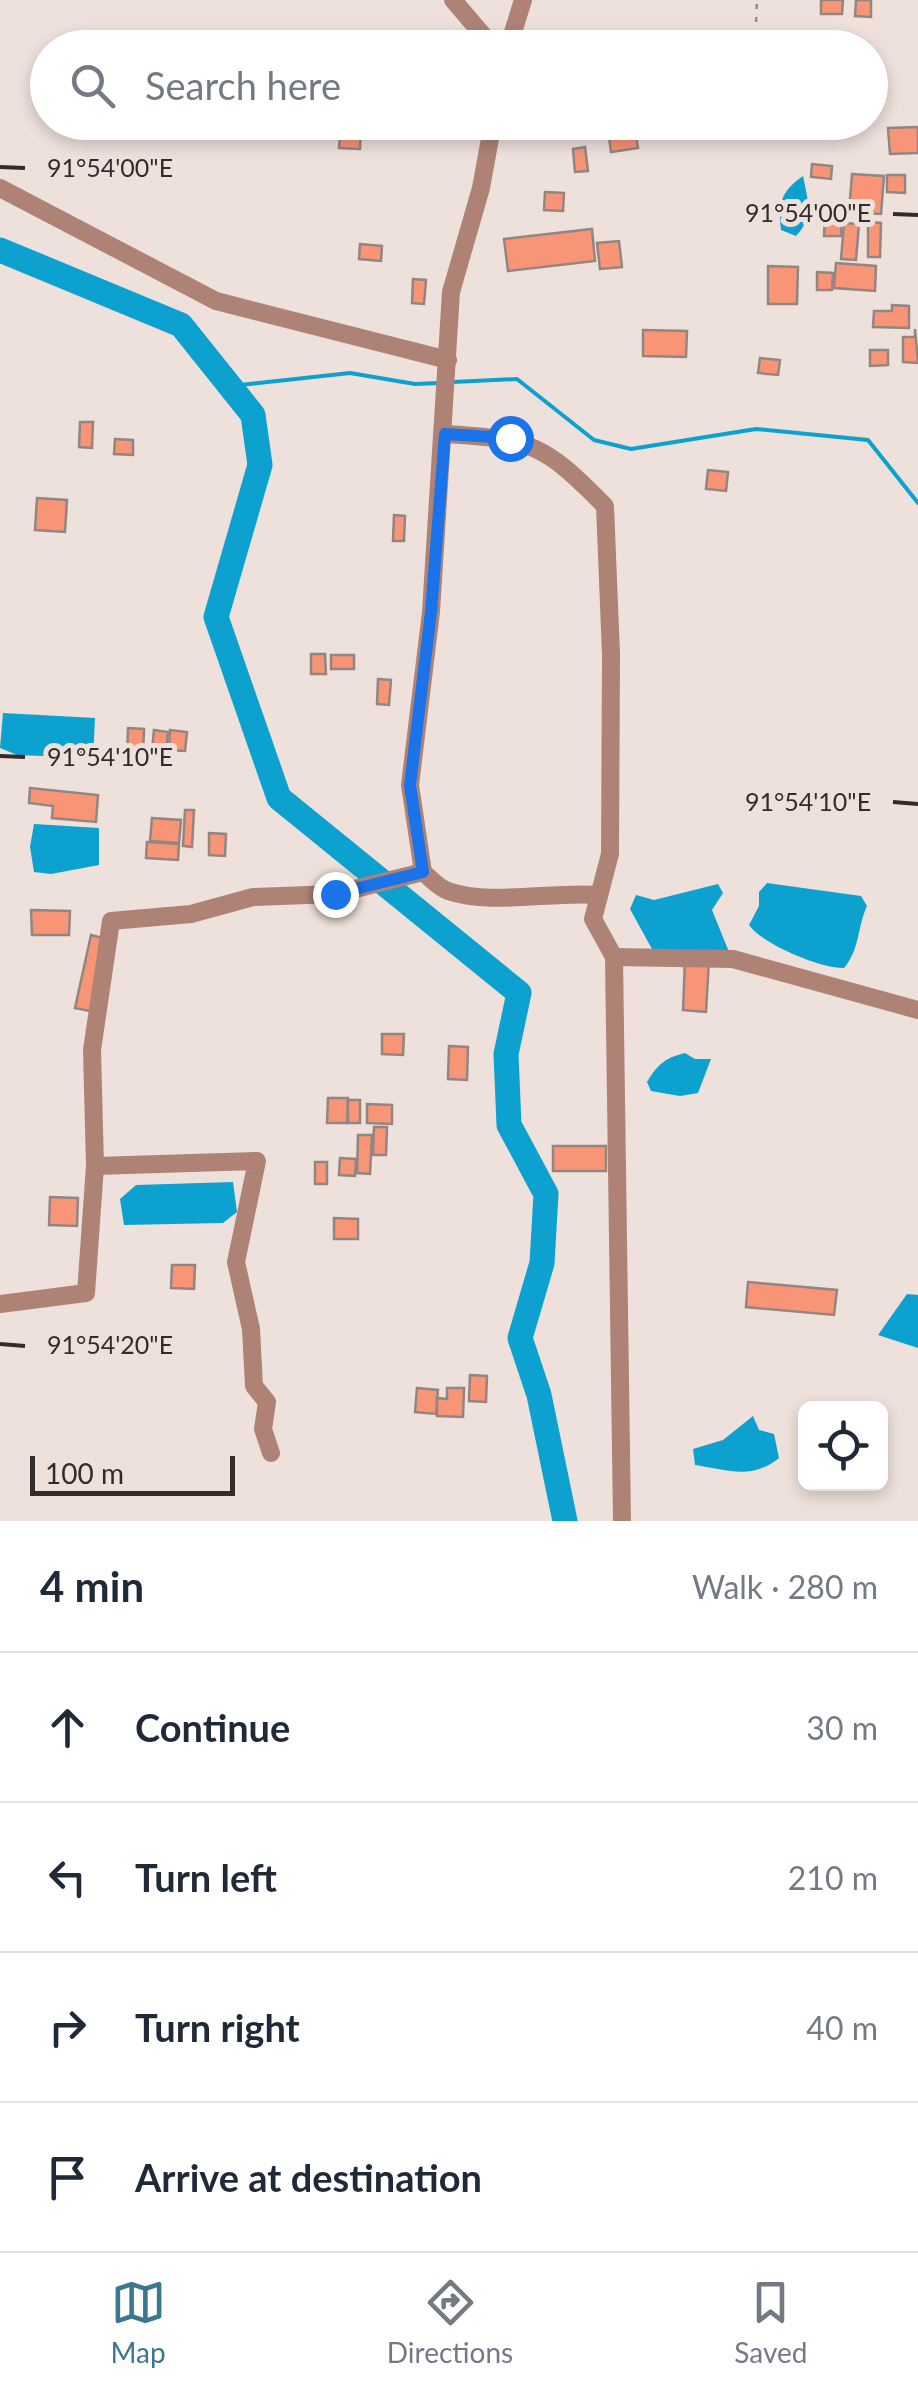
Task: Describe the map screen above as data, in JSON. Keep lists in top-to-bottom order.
{
  "scale_bar": "100 m",
  "page": {
    "search": "Search here",
    "scale": "100 m",
    "heading": ["4 min", "Walk · 280 m"],
    "list": [
      ["Continue", "30 m"],
      ["Turn left", "210 m"],
      ["Turn right", "40 m"],
      "Arrive at destination"
    ],
    "nav": ["Map", "Directions", "Saved"]
  },
  "coordinates": ["91°54'00\"E", "91°54'10\"E", "91°54'20\"E"]
}
